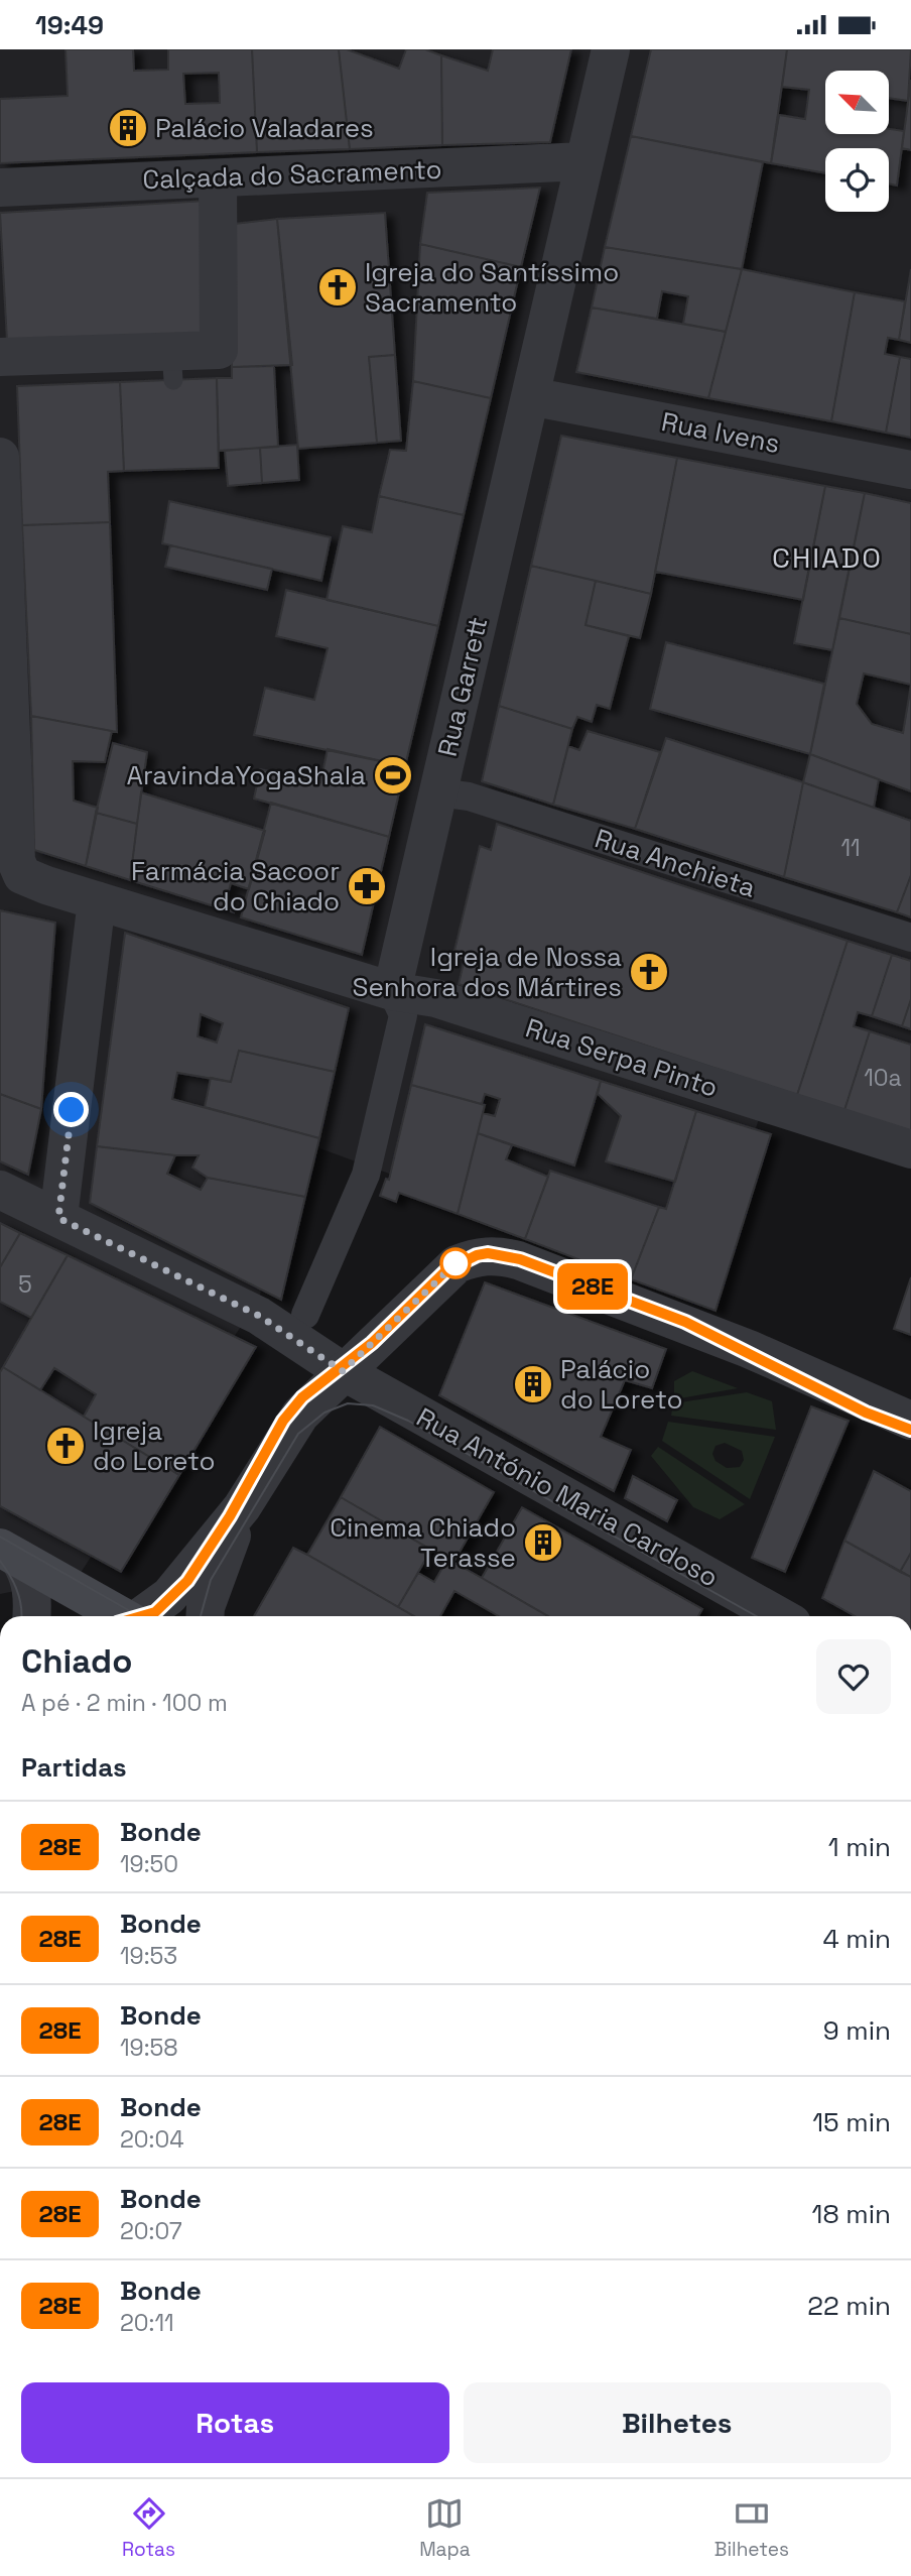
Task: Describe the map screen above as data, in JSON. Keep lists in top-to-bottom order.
{
  "streets": {
    "street": [
      "Calçada do Sacramento",
      "Rua Ivens",
      "Rua Garrett",
      "Rua Anchieta",
      "Rua Serpa Pinto",
      "Rua António Maria Cardoso"
    ]
  },
  "crossings": [
    ["Calçada do Sacramento", "Rua Garrett"],
    ["Rua Ivens", "Rua Garrett"],
    ["Rua Garrett", "Rua Anchieta"],
    ["Rua Garrett", "Rua Serpa Pinto"],
    ["Rua Garrett", "Rua António Maria Cardoso"]
  ],
  "districts": ["CHIADO"],
  "places": {
    "building": ["Palácio Valadares", "Palácio do Loreto", "Cinema Chiado Terasse"],
    "church": ["Igreja do Santíssimo Sacramento", "Igreja de Nossa Senhora dos Mártires", "Igreja do Loreto"],
    "sports": ["AravindaYogaShala"],
    "pharmacy": ["Farmácia Sacoor do Chiado"]
  },
  "lines": ["tram line 28E"],
  "house_numbers": ["11", "10a", "5"],
  "north": "top left",
  "page": {
    "status": "19:49",
    "on_map": "28E",
    "heading": [
      ["Chiado", "A pé · 2 min · 100 m"],
      "Partidas"
    ],
    "list": [
      {
        "mark": "28E",
        "name": "Bonde",
        "note": "19:50",
        "value": "1 min"
      },
      {
        "mark": "28E",
        "name": "Bonde",
        "note": "19:53",
        "value": "4 min"
      },
      {
        "mark": "28E",
        "name": "Bonde",
        "note": "19:58",
        "value": "9 min"
      },
      {
        "mark": "28E",
        "name": "Bonde",
        "note": "20:04",
        "value": "15 min"
      },
      {
        "mark": "28E",
        "name": "Bonde",
        "note": "20:07",
        "value": "18 min"
      },
      {
        "mark": "28E",
        "name": "Bonde",
        "note": "20:11",
        "value": "22 min"
      }
    ],
    "buttons": ["Rotas", "Bilhetes"],
    "tabs": ["Rotas", "Mapa", "Bilhetes"]
  }
}
